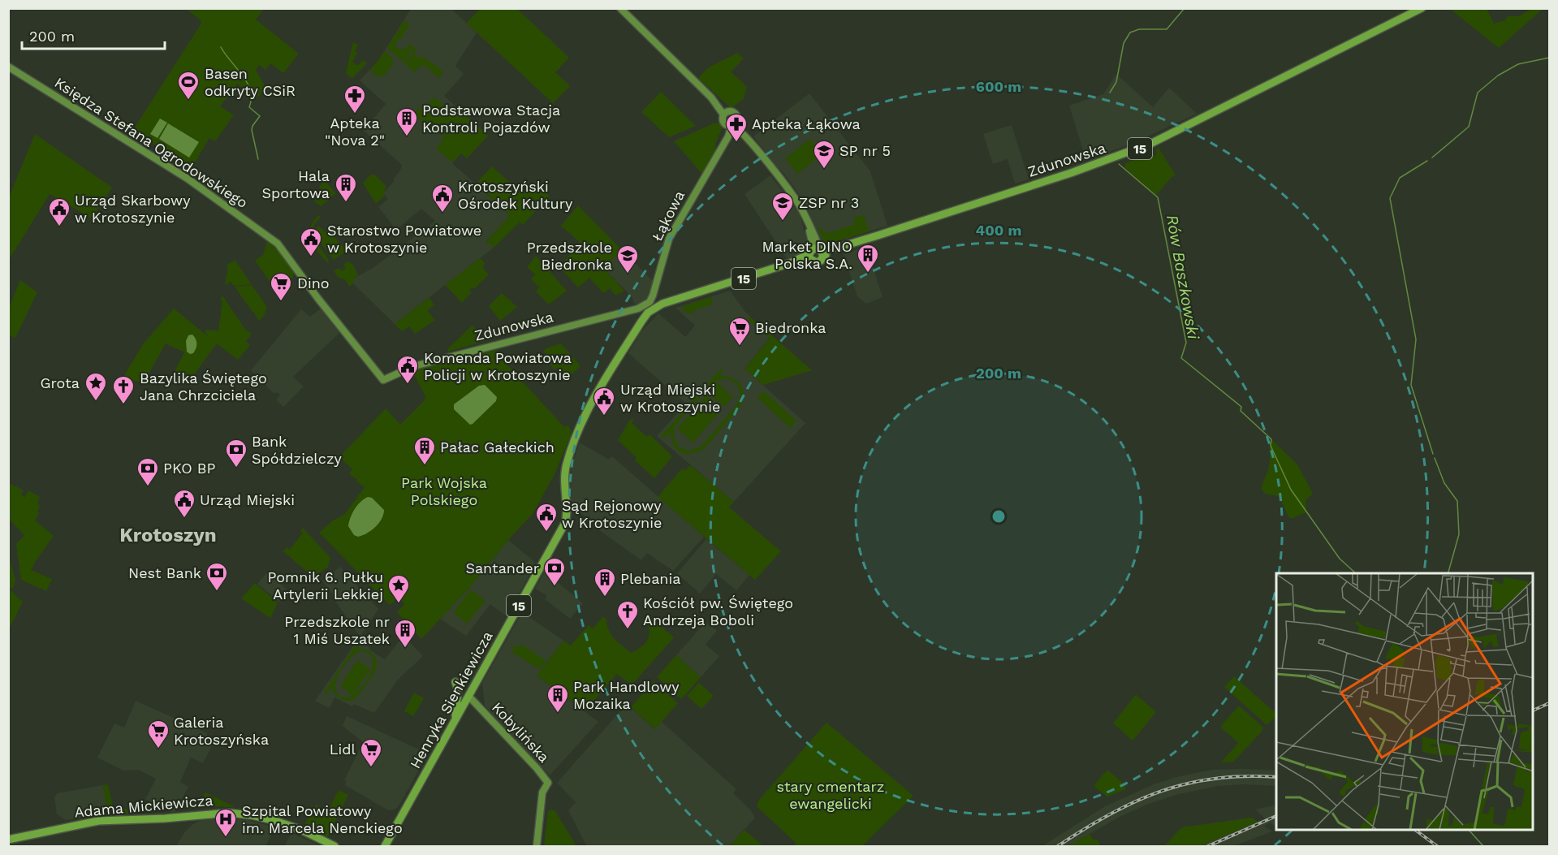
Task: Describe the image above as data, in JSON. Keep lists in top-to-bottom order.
{
  "streets": {
    "main road": [
      "15",
      "Zdunowska",
      "Henryka Sienkiewicza",
      "Adama Mickiewicza"
    ],
    "street": ["Księdza Stefana Ogrodowskiego", "Łąkowa", "Kobylińska"]
  },
  "crossings": [
    ["Księdza Stefana Ogrodowskiego", "Zdunowska"],
    ["Zdunowska", "Łąkowa"],
    ["Zdunowska", "Henryka Sienkiewicza"],
    ["Łąkowa", "Henryka Sienkiewicza"],
    ["Henryka Sienkiewicza", "Kobylińska"]
  ],
  "districts": ["Krotoszyn"],
  "water": ["Rów Baszkowski"],
  "parks": ["Park Wojska Polskiego", "stary cmentarz ewangelicki"],
  "places": {
    "sports": ["Basen odkryty CSiR"],
    "pharmacy": ["Apteka \"Nova 2\"", "Apteka Łąkowa"],
    "building": [
      "Podstawowa Stacja Kontroli Pojazdów",
      "Hala Sportowa",
      "Market DINO Polska S.A.",
      "Pałac Gałeckich",
      "Plebania",
      "Przedszkole nr 1 Miś Uszatek",
      "Park Handlowy Mozaika"
    ],
    "school or university": ["SP nr 5", "ZSP nr 3", "Przedszkole Biedronka"],
    "public building": [
      "Krotoszyński Ośrodek Kultury",
      "Urząd Skarbowy w Krotoszynie",
      "Starostwo Powiatowe w Krotoszynie",
      "Komenda Powiatowa Policji w Krotoszynie",
      "Urząd Miejski w Krotoszynie",
      "Urząd Miejski",
      "Sąd Rejonowy w Krotoszynie"
    ],
    "supermarket": [
      "Dino",
      "Biedronka",
      "Galeria Krotoszyńska",
      "Lidl"
    ],
    "place": ["Grota", "Pomnik 6. Pułku Artylerii Lekkiej"],
    "church": ["Bazylika Świętego Jana Chrzciciela", "Kościół pw. Świętego Andrzeja Boboli"],
    "bank": [
      "Bank Spółdzielczy",
      "PKO BP",
      "Santander",
      "Nest Bank"
    ],
    "hospital": ["Szpital Powiatowy im. Marcela Nenckiego"]
  },
  "scale_bar": "200 m",
  "rings": ["600 m", "400 m", "200 m"]
}
